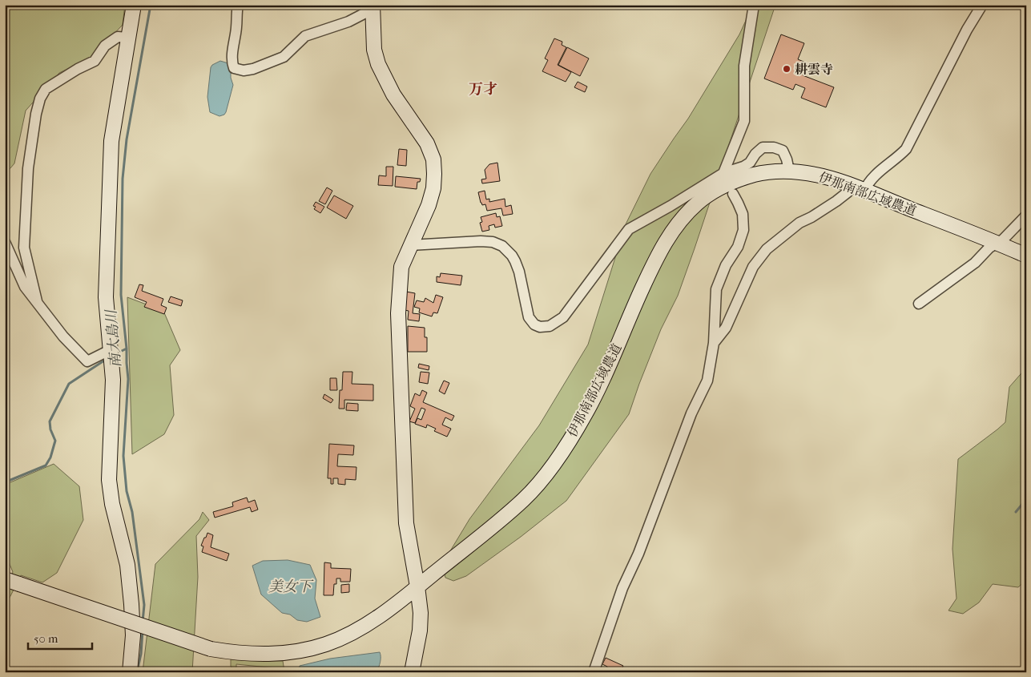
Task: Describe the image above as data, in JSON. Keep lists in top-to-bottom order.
{
  "streets": {
    "street": ["伊那南部広域農道"]
  },
  "districts": ["万才"],
  "water": ["南大島川", "美女下"],
  "places": ["耕雲寺"],
  "scale_bar": "50 m"
}
